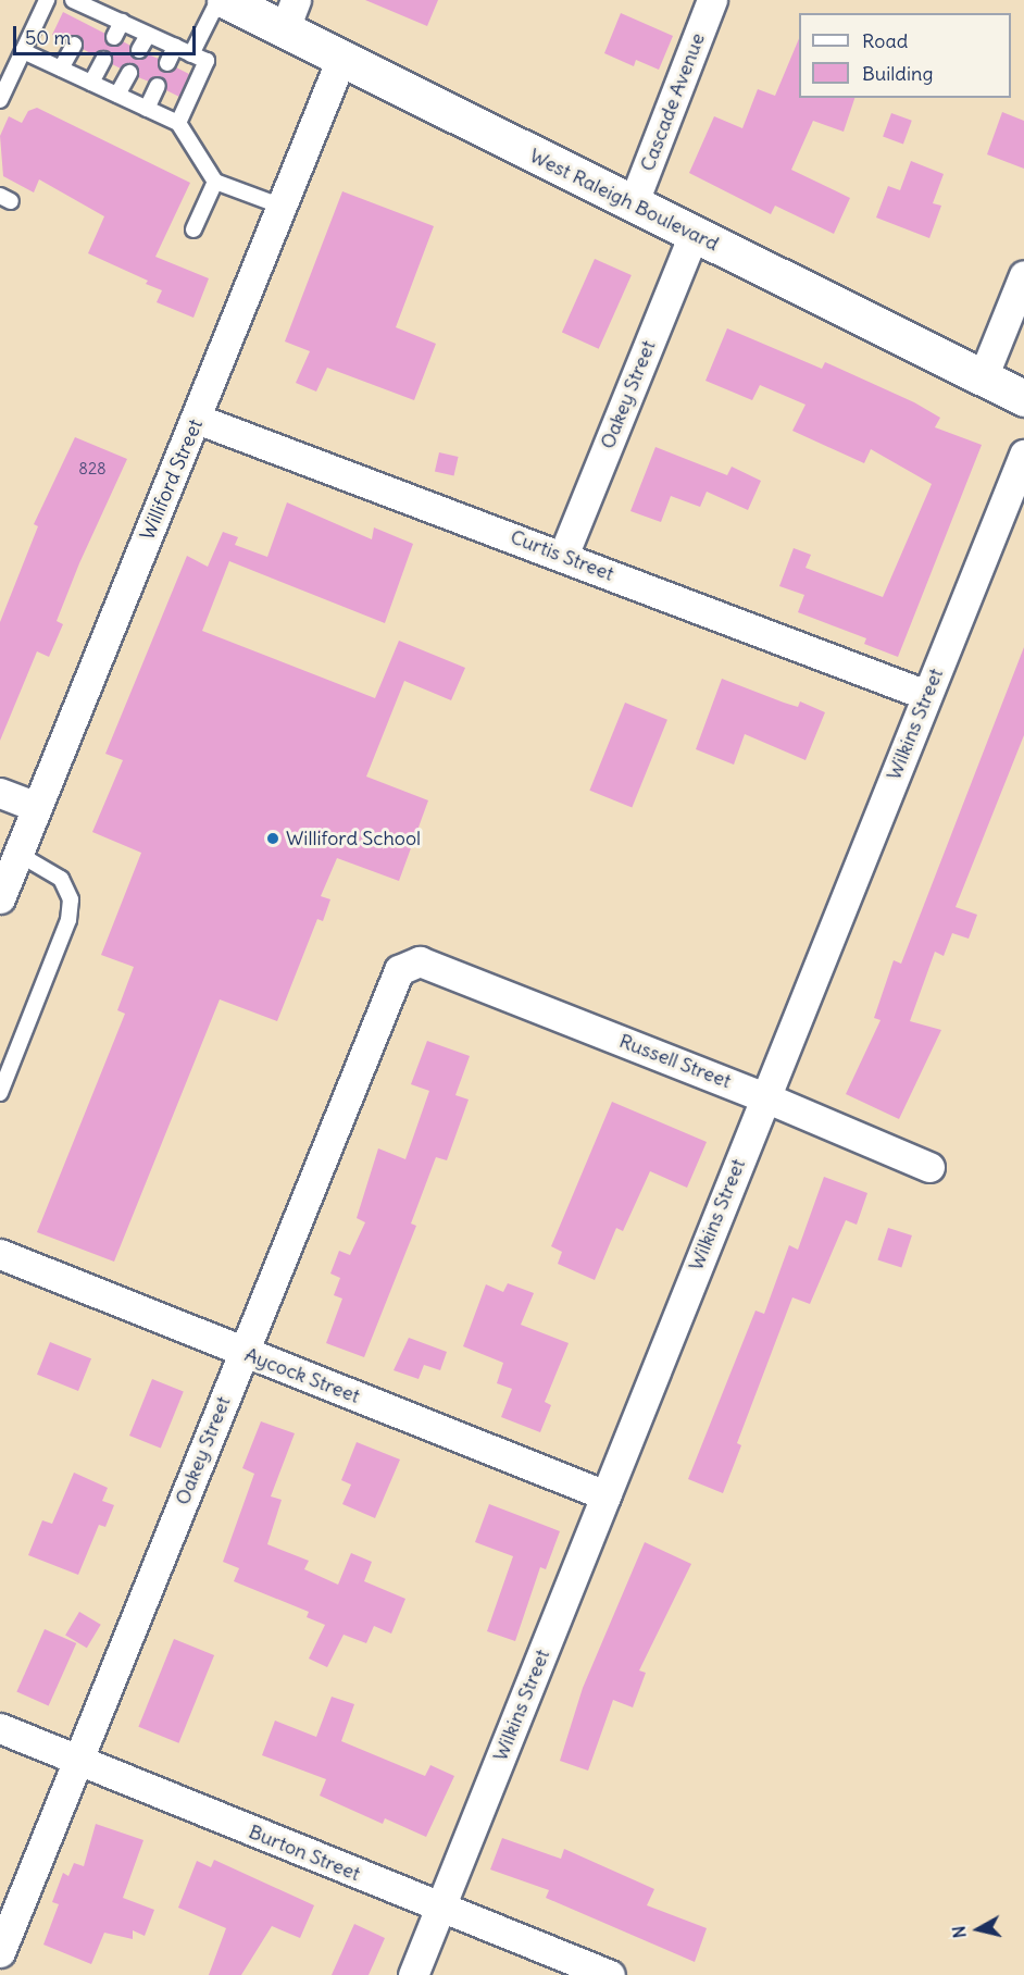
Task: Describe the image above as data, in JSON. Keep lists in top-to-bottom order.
{
  "streets": {
    "main road": ["West Raleigh Boulevard"],
    "street": [
      "Cascade Avenue",
      "Oakey Street",
      "Williford Street",
      "Curtis Street",
      "Wilkins Street",
      "Russell Street",
      "Aycock Street",
      "Burton Street"
    ]
  },
  "crossings": [
    ["Cascade Avenue", "West Raleigh Boulevard"],
    ["West Raleigh Boulevard", "Oakey Street"],
    ["West Raleigh Boulevard", "Williford Street"],
    ["Oakey Street", "Curtis Street"],
    ["Oakey Street", "Russell Street"],
    ["Oakey Street", "Aycock Street"],
    ["Oakey Street", "Burton Street"],
    ["Williford Street", "Curtis Street"],
    ["Curtis Street", "Wilkins Street"],
    ["Wilkins Street", "Russell Street"],
    ["Wilkins Street", "Aycock Street"],
    ["Wilkins Street", "Burton Street"]
  ],
  "places": ["Williford School"],
  "house_numbers": ["828"],
  "legend": ["Road", "Building"],
  "scale_bar": "50 m",
  "north": "left"
}
